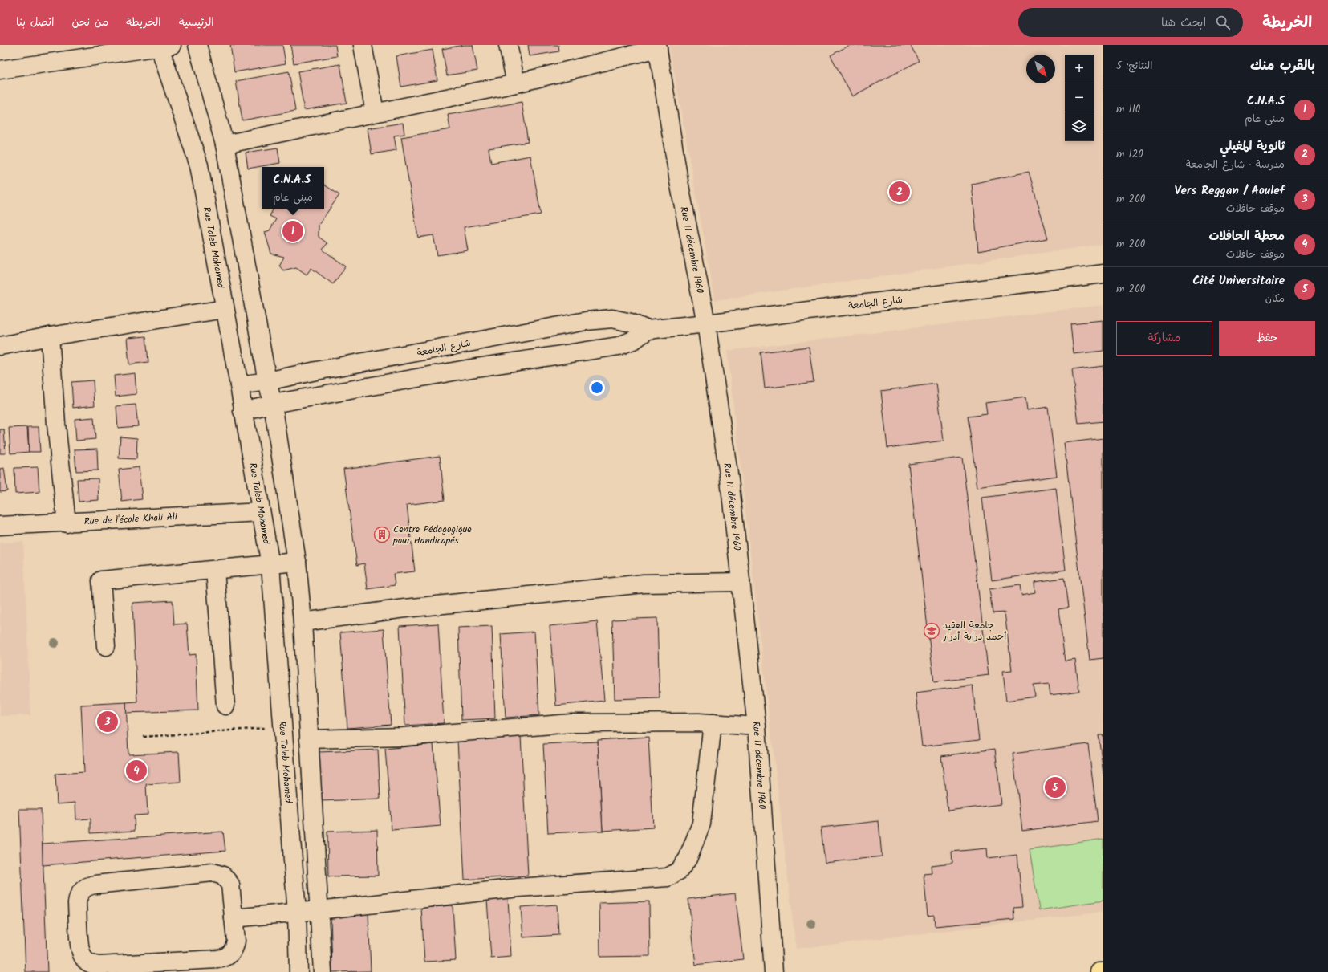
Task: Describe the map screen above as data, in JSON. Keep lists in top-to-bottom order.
{
  "streets": {
    "street": [
      "Rue Taleb Mohamed",
      "Rue 11 décembre 1960",
      "شارع الجامعة",
      "Rue de l'école Khali Ali"
    ]
  },
  "crossings": [
    ["Rue Taleb Mohamed", "شارع الجامعة"],
    ["Rue Taleb Mohamed", "Rue de l'école Khali Ali"],
    ["Rue 11 décembre 1960", "شارع الجامعة"]
  ],
  "places": {
    "building": ["Centre Pédagogique pour Handicapés"],
    "school or university": ["جامعة العقيد أحمد دراية أدرار"]
  },
  "north": "bottom right",
  "page": {
    "header": "الخريطة",
    "search": "ابحث هنا",
    "nav": [
      "الرئيسية",
      "الخريطة",
      "من نحن",
      "اتصل بنا"
    ],
    "heading": ["بالقرب منك", "النتائج: 5"],
    "map_buttons": ["+", "−"],
    "list": [
      {
        "mark": "1",
        "name": "C.N.A.S",
        "note": "مبنى عام",
        "value": "110 m"
      },
      {
        "mark": "2",
        "name": "ثانوية المغيلي",
        "note": "مدرسة · شارع الجامعة",
        "value": "120 m"
      },
      {
        "mark": "3",
        "name": "Vers Reggan / Aoulef",
        "note": "موقف حافلات",
        "value": "200 m"
      },
      {
        "mark": "4",
        "name": "محطة الحافلات",
        "note": "موقف حافلات",
        "value": "200 m"
      },
      {
        "mark": "5",
        "name": "Cité Universitaire",
        "note": "مكان",
        "value": "200 m"
      }
    ],
    "popup": ["C.N.A.S", "مبنى عام"],
    "pins": [
      "2",
      "1",
      "3",
      "4",
      "5"
    ],
    "buttons": ["حفظ", "مشاركة"]
  }
}
